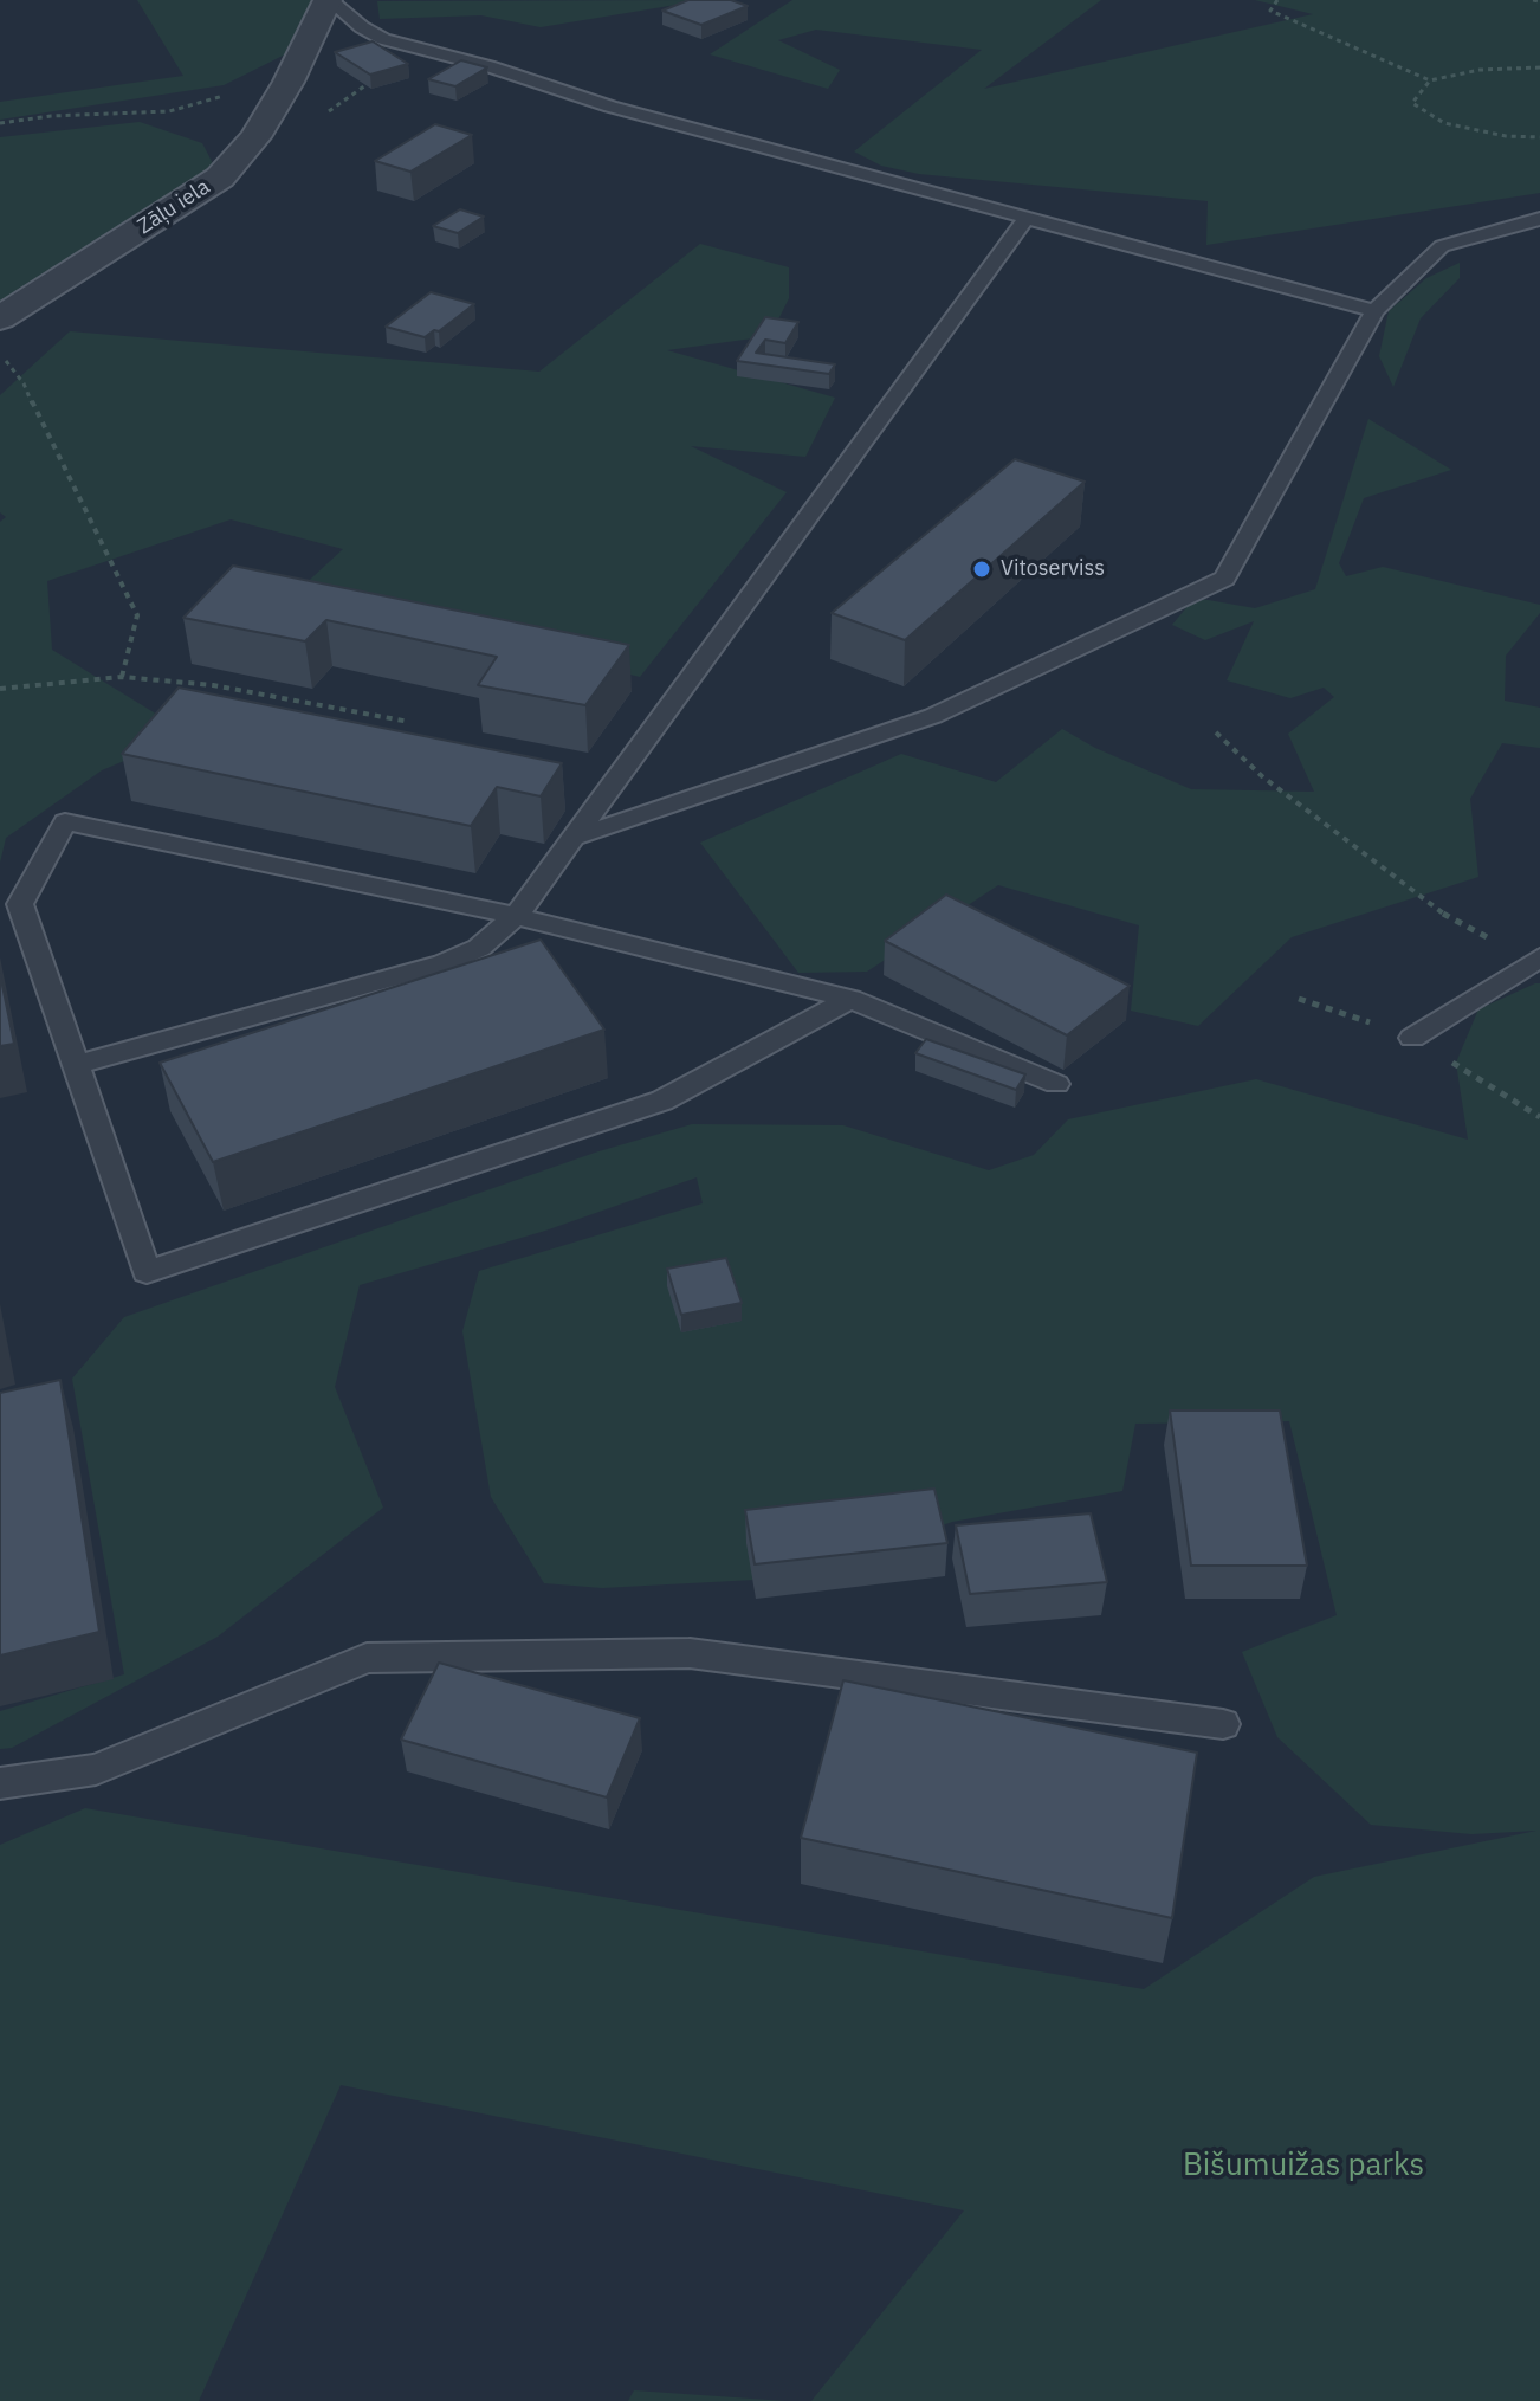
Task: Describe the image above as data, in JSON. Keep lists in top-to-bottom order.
{
  "streets": {
    "street": ["Zāļu iela"]
  },
  "parks": ["Bišumuižas parks"],
  "places": ["Vitoserviss"]
}
